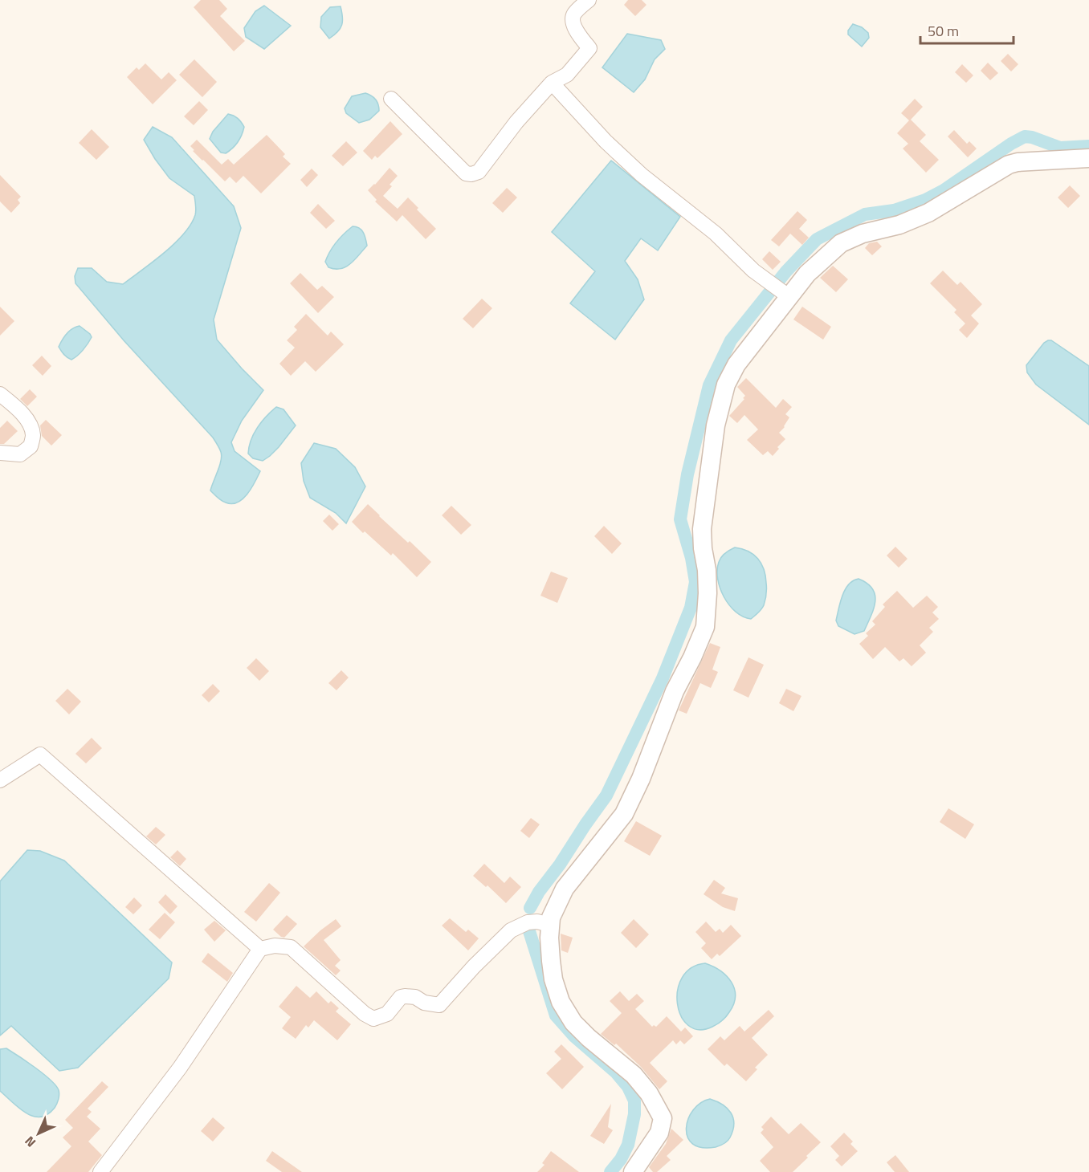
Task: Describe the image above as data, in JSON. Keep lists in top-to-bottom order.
{
  "scale_bar": "50 m",
  "north": "bottom left"
}
